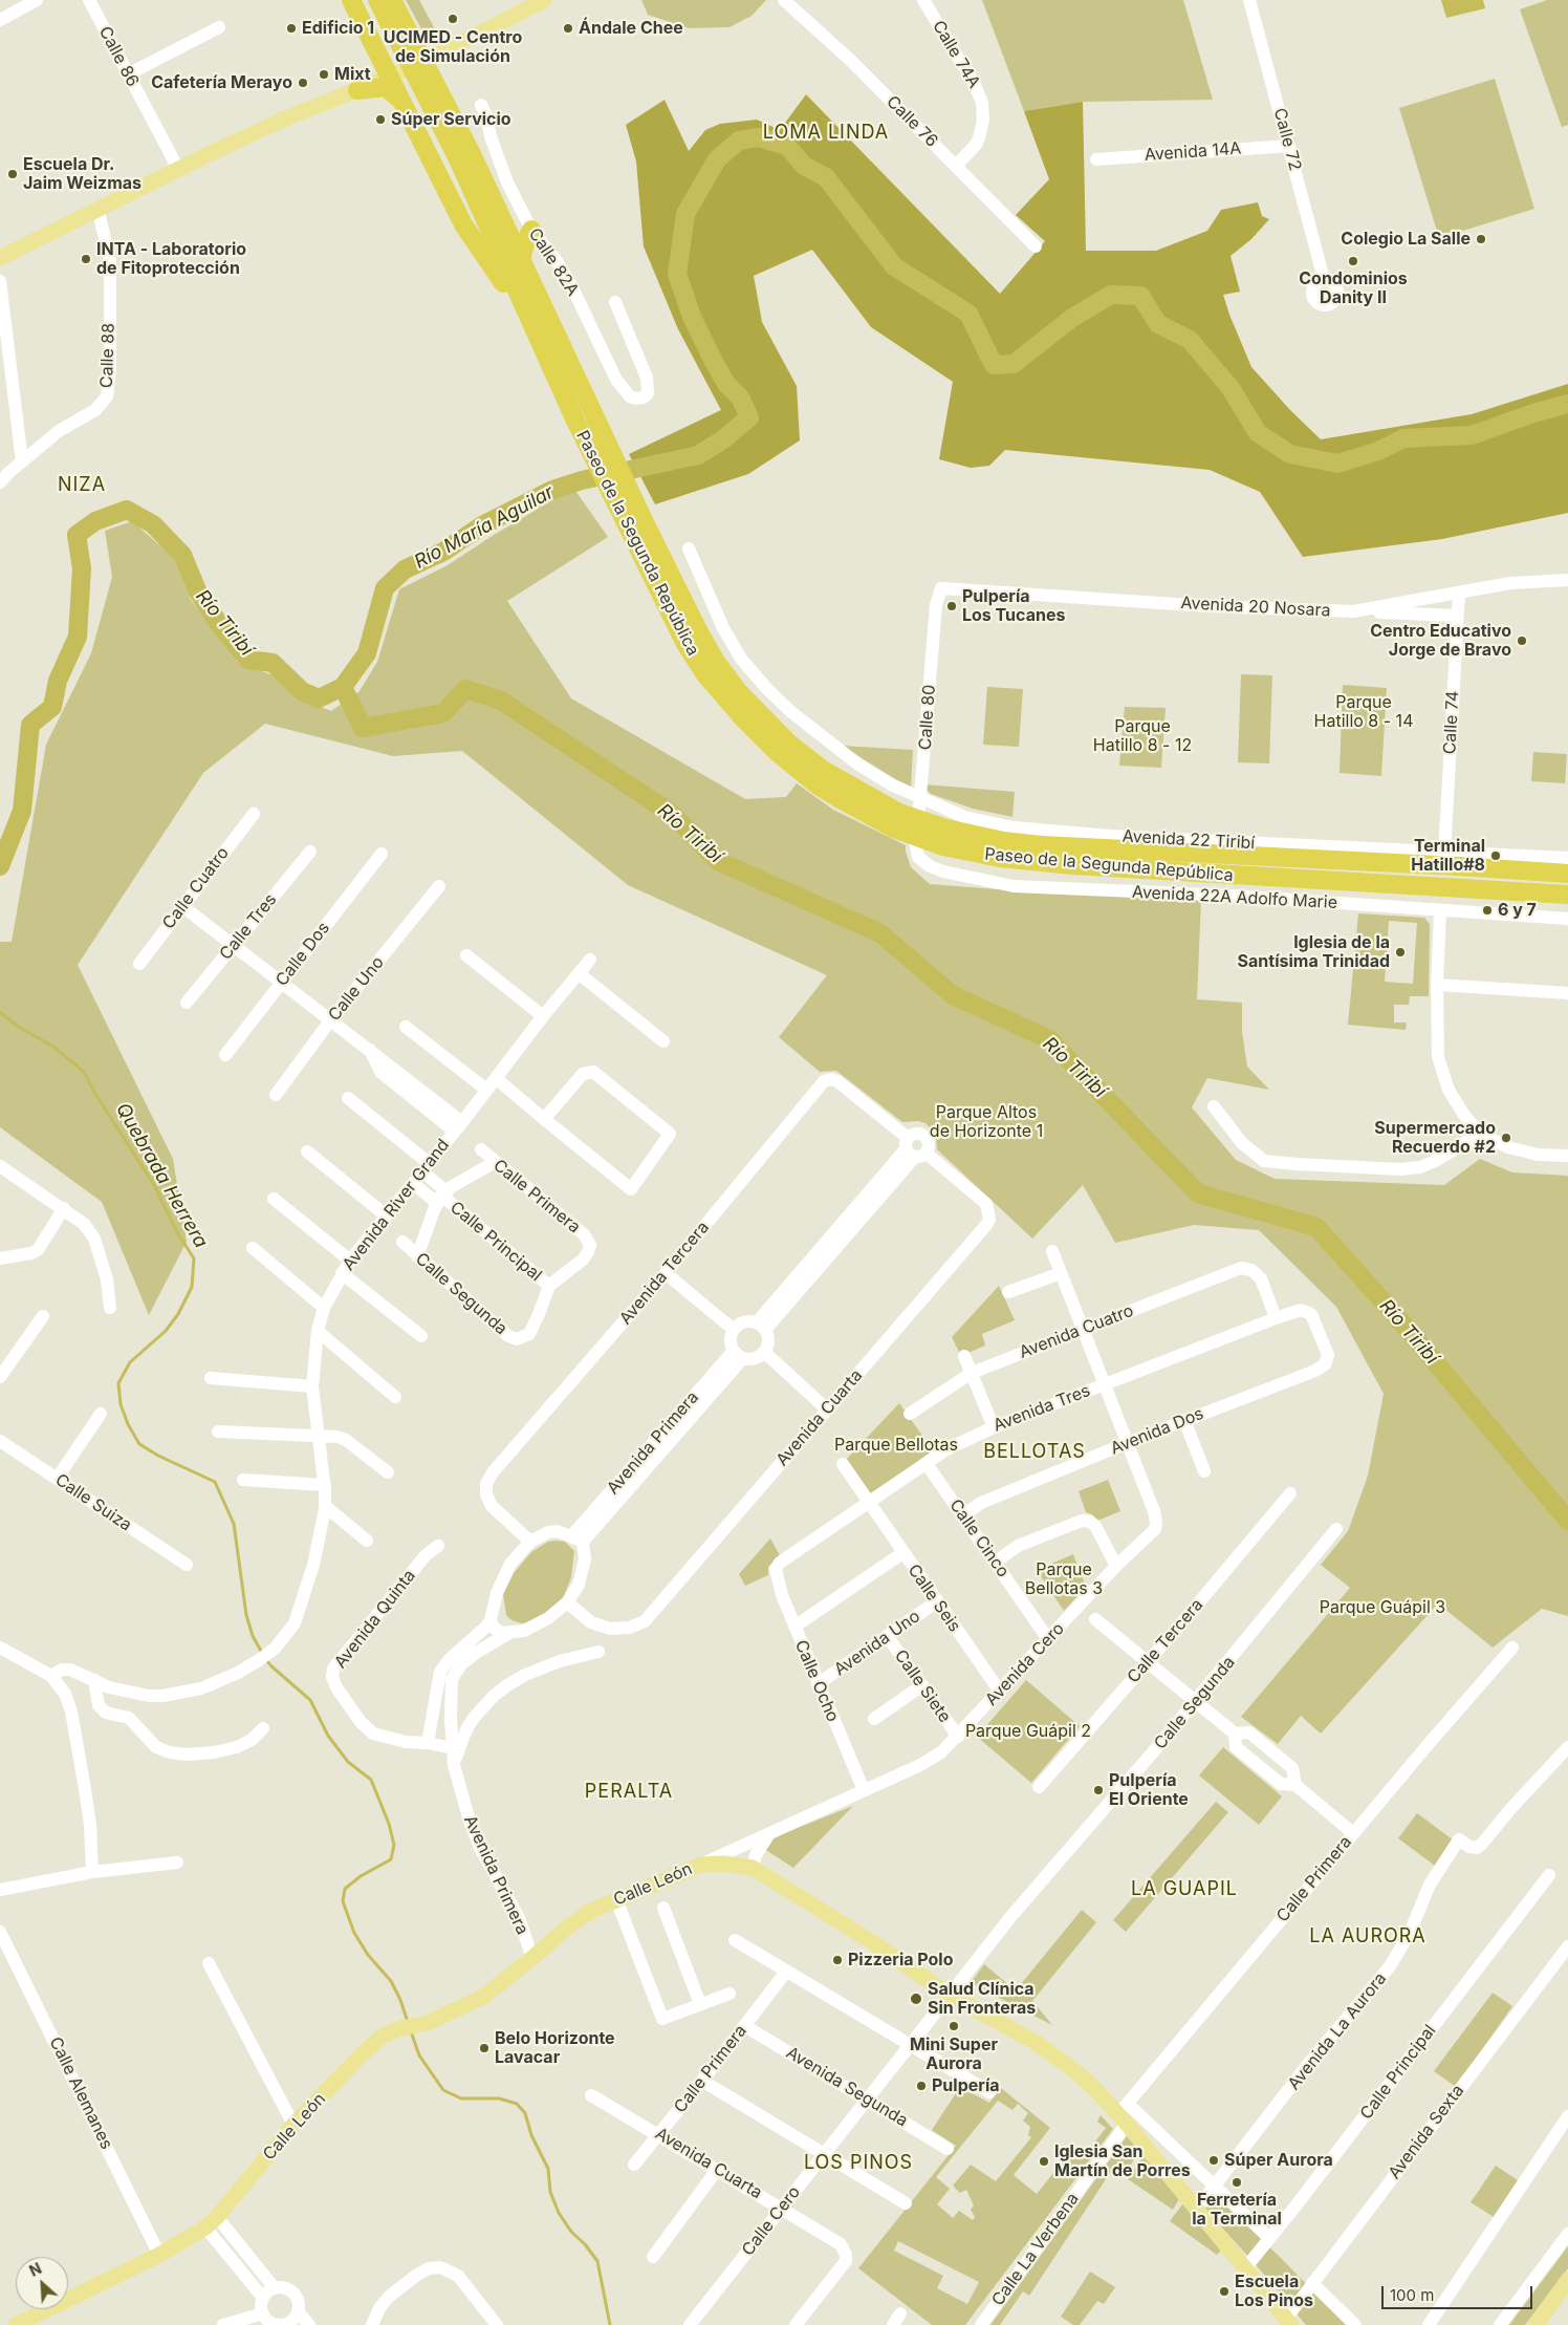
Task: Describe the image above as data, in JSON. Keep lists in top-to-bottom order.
{
  "streets": {
    "highway": ["Paseo de la Segunda República"],
    "main road": ["Calle León"],
    "street": [
      "Calle 74A",
      "Calle 86",
      "Calle 76",
      "Calle 72",
      "Avenida 14A",
      "Calle 82A",
      "Calle 88",
      "Avenida 20 Nosara",
      "Calle 80",
      "Calle 74",
      "Avenida 22 Tiribí",
      "Calle Cuatro",
      "Avenida 22A Adolfo Marie",
      "Calle Tres",
      "Calle Dos",
      "Calle Uno",
      "Calle Primera",
      "Avenida River Grand",
      "Calle Principal",
      "Avenida Tercera",
      "Calle Segunda",
      "Avenida Cuatro",
      "Avenida Tres",
      "Avenida Cuarta",
      "Avenida Dos",
      "Avenida Primera",
      "Calle Suiza",
      "Calle Cinco",
      "Calle Seis",
      "Avenida Quinta",
      "Calle Tercera",
      "Avenida Uno",
      "Avenida Cero",
      "Calle Ocho",
      "Calle Siete",
      "Avenida La Aurora",
      "Avenida Segunda",
      "Calle Alemanes",
      "Avenida Sexta",
      "Calle Cero",
      "Calle La Verbena"
    ]
  },
  "crossings": [
    ["Calle 74A", "Calle 76"],
    ["Calle 72", "Avenida 14A"],
    ["Avenida 20 Nosara", "Calle 80"],
    ["Avenida 20 Nosara", "Calle 74"],
    ["Calle 80", "Avenida 22 Tiribí"],
    ["Calle 80", "Avenida 22A Adolfo Marie"],
    ["Calle 74", "Avenida 22 Tiribí"],
    ["Calle Primera", "Calle Principal"],
    ["Calle Primera", "Calle Segunda"],
    ["Calle Primera", "Avenida Cuarta"],
    ["Calle Primera", "Calle León"],
    ["Calle Primera", "Avenida Segunda"],
    ["Calle Primera", "Calle La Verbena"],
    ["Avenida River Grand", "Calle Principal"],
    ["Calle Principal", "Calle Segunda"],
    ["Calle Principal", "Calle León"],
    ["Avenida Tercera", "Avenida Cuarta"],
    ["Calle Segunda", "Calle León"],
    ["Calle Segunda", "Calle Cero"],
    ["Avenida Cuatro", "Avenida Tres"],
    ["Avenida Cuatro", "Avenida Dos"],
    ["Avenida Tres", "Avenida Dos"],
    ["Avenida Tres", "Calle Cinco"],
    ["Avenida Tres", "Calle Seis"],
    ["Avenida Tres", "Calle Ocho"],
    ["Avenida Cuarta", "Avenida Primera"],
    ["Avenida Cuarta", "Calle Cero"],
    ["Avenida Dos", "Calle Cinco"],
    ["Avenida Dos", "Avenida Cero"],
    ["Avenida Primera", "Avenida Quinta"],
    ["Avenida Primera", "Calle León"],
    ["Calle Cinco", "Avenida Cero"],
    ["Calle Seis", "Avenida Uno"],
    ["Calle Seis", "Avenida Cero"],
    ["Avenida Uno", "Calle Ocho"],
    ["Avenida Uno", "Calle Siete"],
    ["Avenida Cero", "Calle Ocho"],
    ["Avenida Cero", "Calle Siete"],
    ["Avenida Cero", "Calle León"],
    ["Calle León", "Avenida La Aurora"],
    ["Calle León", "Calle Alemanes"],
    ["Calle León", "Avenida Sexta"],
    ["Calle León", "Calle Cero"],
    ["Calle León", "Calle La Verbena"],
    ["Avenida Segunda", "Calle Cero"]
  ],
  "districts": [
    "LOMA LINDA",
    "NIZA",
    "BELLOTAS",
    "PERALTA",
    "LA GUAPIL",
    "LA AURORA",
    "LOS PINOS"
  ],
  "water": ["Río María Aguilar", "Río Tiribí", "Quebrada Herrera"],
  "parks": [
    "Parque Hatillo 8 - 14",
    "Parque Hatillo 8 - 12",
    "Parque Altos de Horizonte 1",
    "Parque Bellotas",
    "Parque Bellotas 3",
    "Parque Guápil 3",
    "Parque Guápil 2"
  ],
  "places": [
    "UCIMED - Centro de Simulación",
    "Edificio 1",
    "Ándale Chee",
    "Mixt",
    "Cafetería Merayo",
    "Súper Servicio",
    "Escuela Dr. Jaim Weizmas",
    "Colegio La Salle",
    "INTA - Laboratorio de Fitoprotección",
    "Condominios Danity II",
    "Pulpería Los Tucanes",
    "Centro Educativo Jorge de Bravo",
    "Terminal Hatillo#8",
    "6 y 7",
    "Iglesia de la Santísima Trinidad",
    "Supermercado Recuerdo #2",
    "Pulpería El Oriente",
    "Pizzeria Polo",
    "Salud Clínica Sin Fronteras",
    "Mini Super Aurora",
    "Belo Horizonte Lavacar",
    "Pulpería",
    "Súper Aurora",
    "Iglesia San Martín de Porres",
    "Ferretería la Terminal",
    "Escuela Los Pinos"
  ],
  "scale_bar": "100 m",
  "north": "top left"
}
